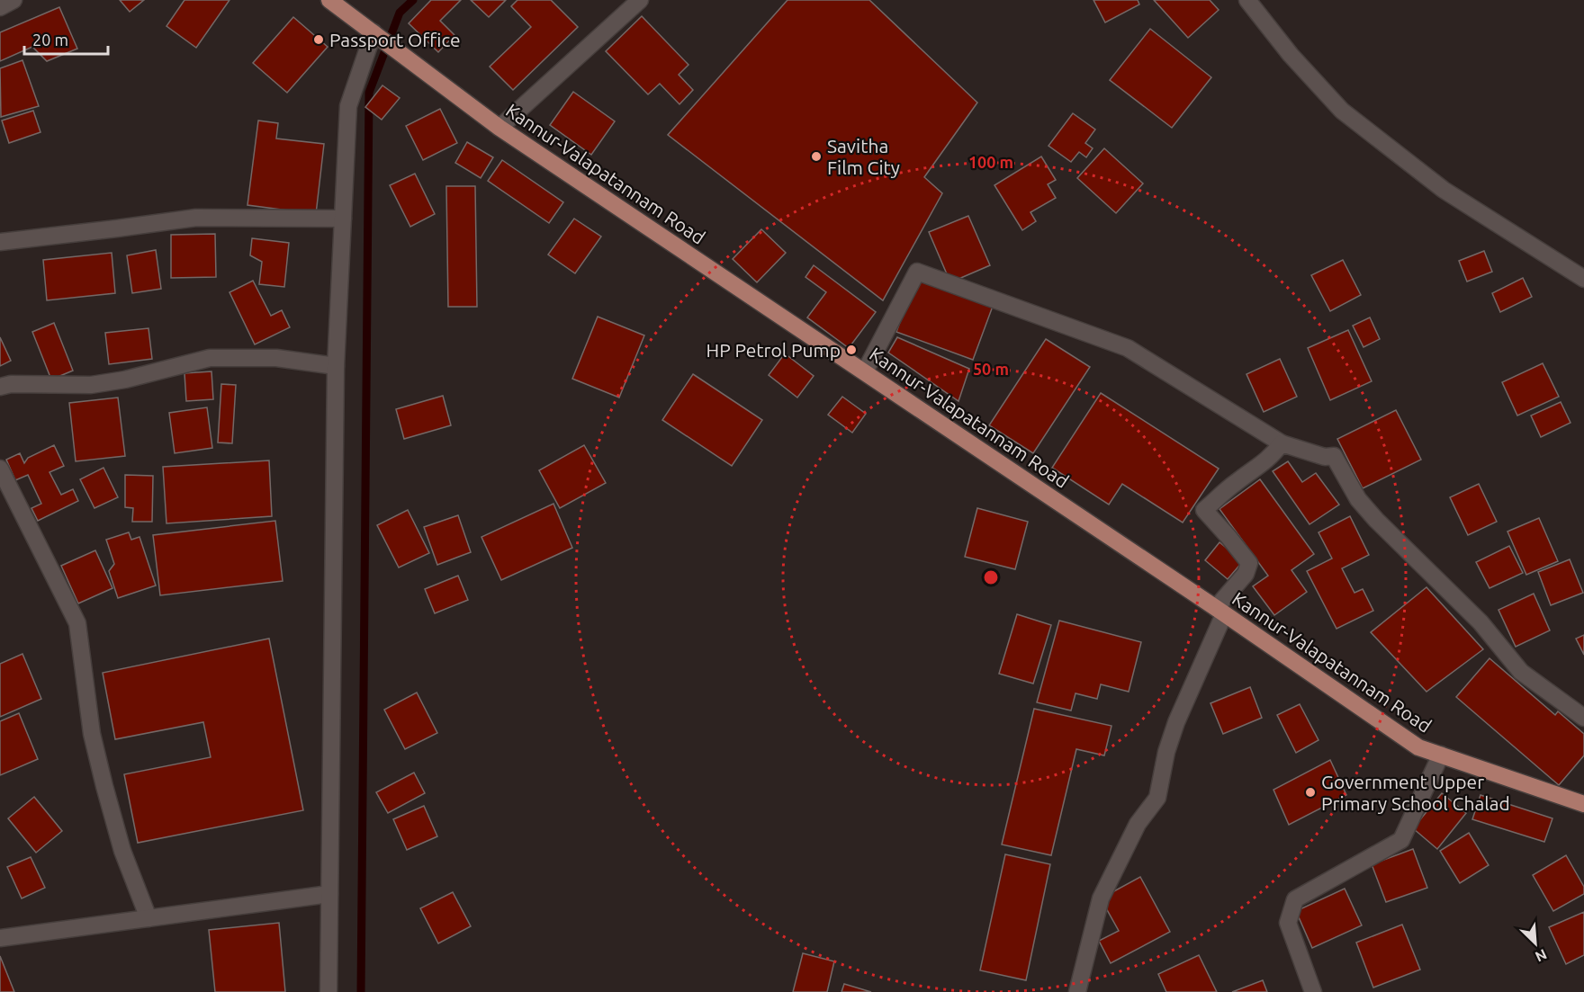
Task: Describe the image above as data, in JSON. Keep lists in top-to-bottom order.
{
  "streets": {
    "main road": ["Kannur-Valapatannam Road"]
  },
  "places": [
    "Passport Office",
    "Savitha Film City",
    "HP Petrol Pump",
    "Government Upper Primary School Chalad"
  ],
  "scale_bar": "20 m",
  "north": "bottom right",
  "rings": ["100 m", "50 m"]
}
